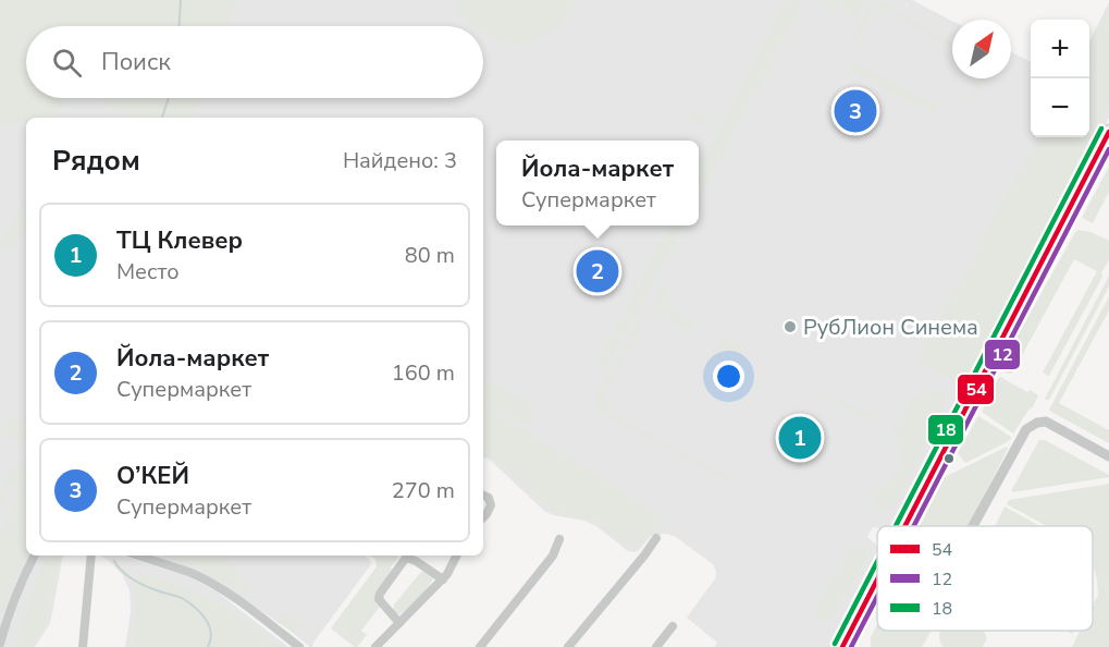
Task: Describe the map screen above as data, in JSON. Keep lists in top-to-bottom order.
{
  "places": ["РубЛион Синема"],
  "lines": ["transit line 18", "transit line 54", "transit line 12"],
  "legend": ["54", "12", "18"],
  "north": "top right",
  "page": {
    "map_buttons": ["+", "−"],
    "search": "Поиск",
    "pins": ["3", "2", "1"],
    "heading": ["Рядом", "Найдено: 3"],
    "popup": ["Йола-маркет", "Супермаркет"],
    "list": [
      {
        "mark": "1",
        "name": "ТЦ Клевер",
        "note": "Место",
        "value": "80 m"
      },
      {
        "mark": "2",
        "name": "Йола-маркет",
        "note": "Супермаркет",
        "value": "160 m"
      },
      {
        "mark": "3",
        "name": "О’КЕЙ",
        "note": "Супермаркет",
        "value": "270 m"
      }
    ]
  }
}
